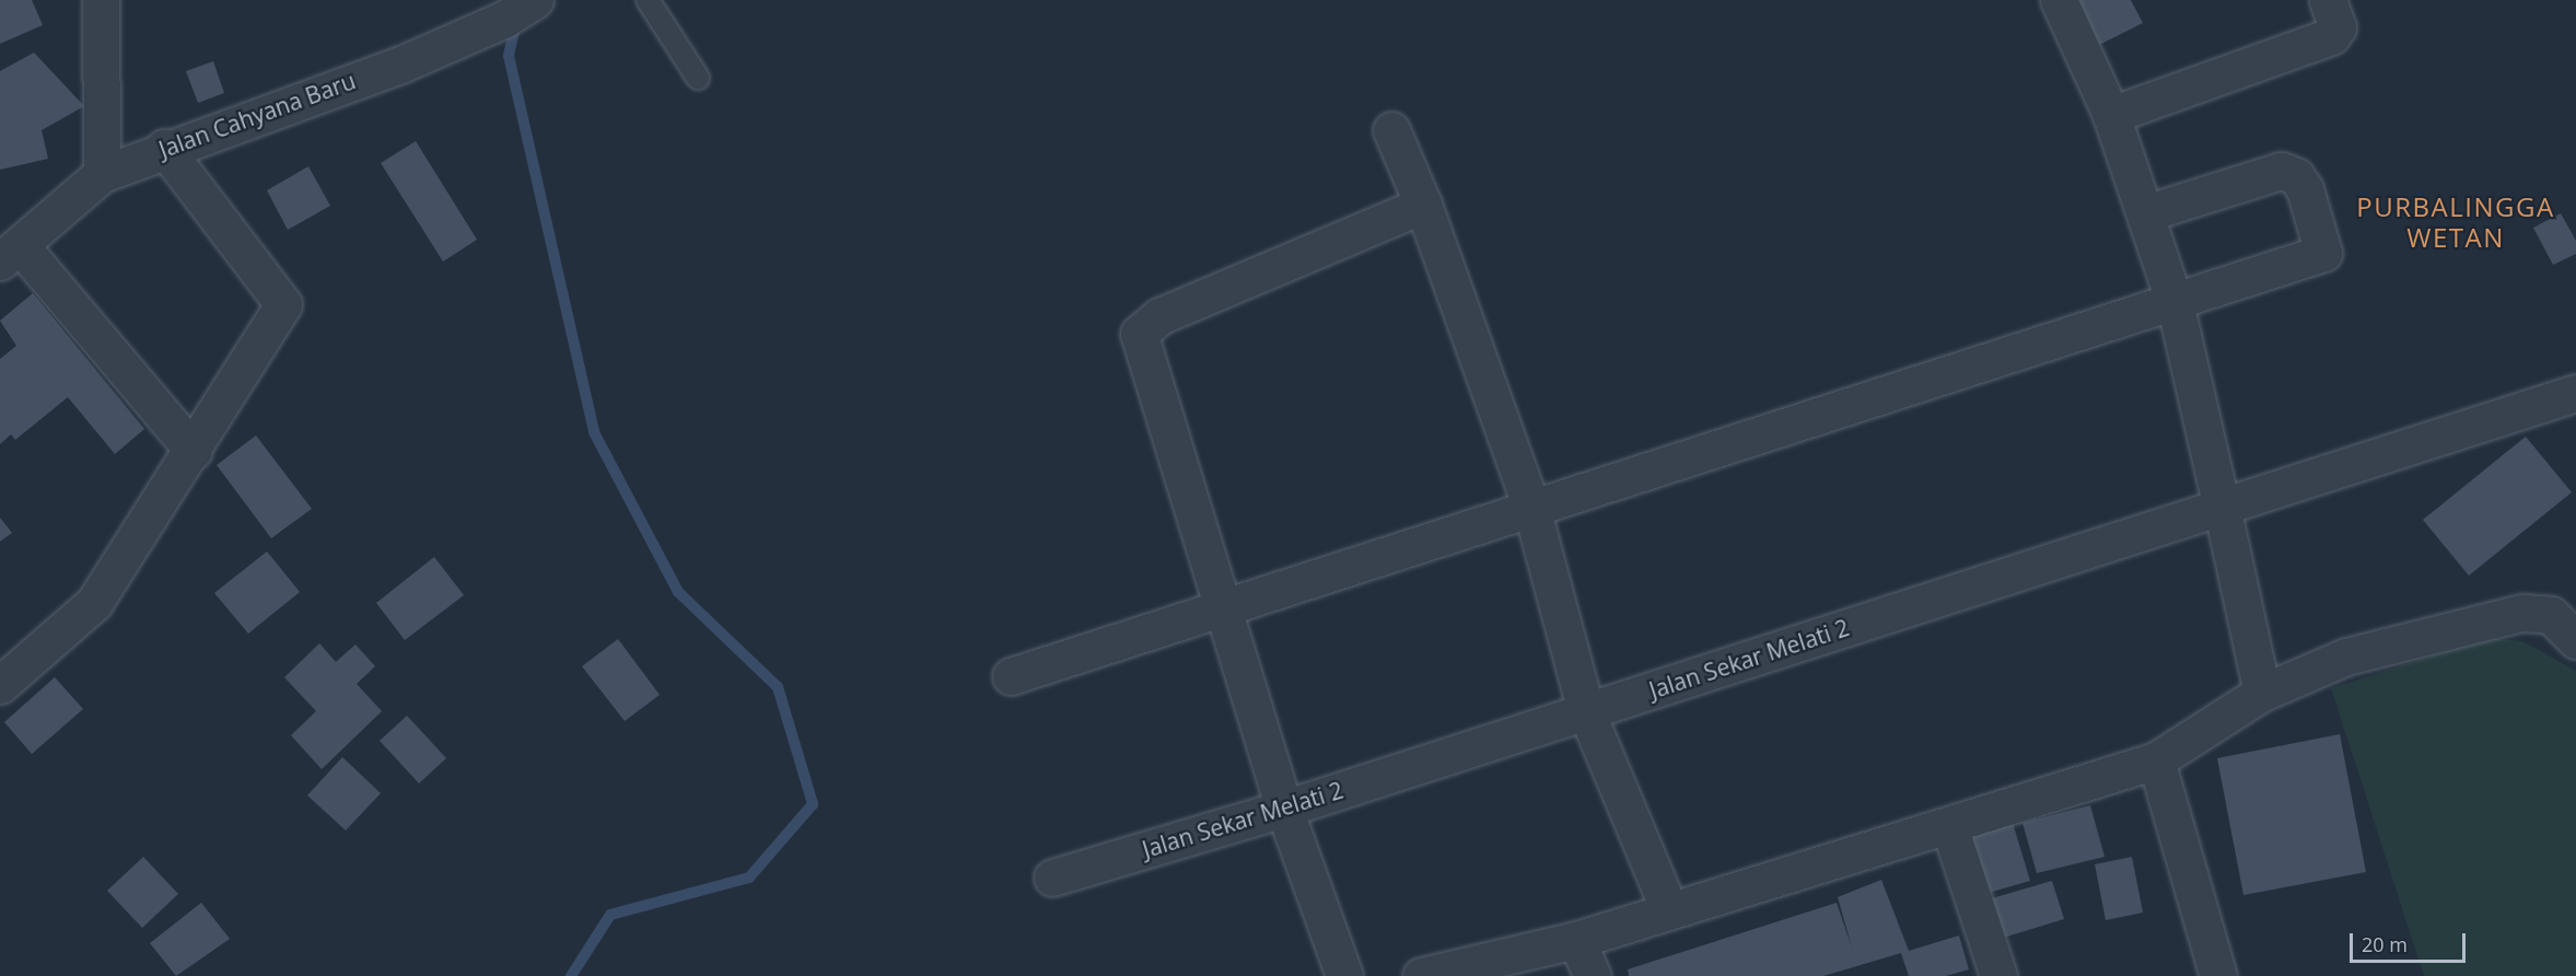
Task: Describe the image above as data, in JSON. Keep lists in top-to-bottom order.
{
  "streets": {
    "street": ["Jalan Cahyana Baru", "Jalan Sekar Melati 2"]
  },
  "districts": ["PURBALINGGA WETAN"],
  "scale_bar": "20 m"
}
